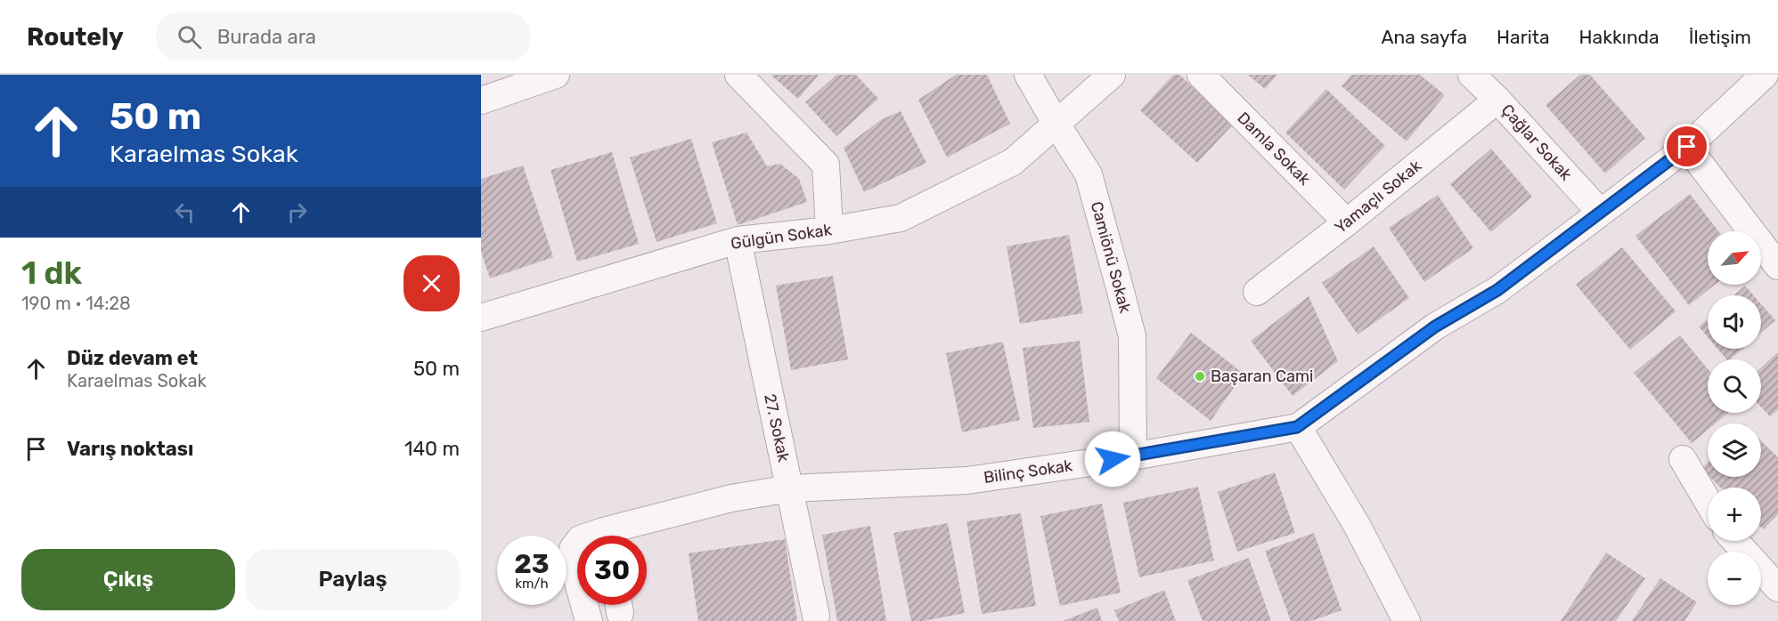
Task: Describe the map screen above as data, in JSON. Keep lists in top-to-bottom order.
{
  "streets": {
    "street": [
      "Çağlar Sokak",
      "Damla Sokak",
      "Yamaçlı Sokak",
      "Gülgün Sokak",
      "Camiönü Sokak",
      "27. Sokak",
      "Bilinç Sokak"
    ]
  },
  "crossings": [
    ["Çağlar Sokak", "Yamaçlı Sokak"],
    ["Damla Sokak", "Yamaçlı Sokak"],
    ["Gülgün Sokak", "Camiönü Sokak"],
    ["Gülgün Sokak", "27. Sokak"],
    ["Camiönü Sokak", "Bilinç Sokak"],
    ["27. Sokak", "Bilinç Sokak"]
  ],
  "places": ["Başaran Cami"],
  "north": "top right",
  "page": {
    "header": "Routely",
    "search": "Burada ara",
    "nav": [
      "Ana sayfa",
      "Harita",
      "Hakkında",
      "İletişim"
    ],
    "turn": ["50 m", "Karaelmas Sokak"],
    "map_buttons": ["+", "−"],
    "heading": ["1 dk", "190 m · 14:28"],
    "list": [
      {
        "name": "Düz devam et",
        "note": "Karaelmas Sokak",
        "value": "50 m"
      },
      {
        "name": "Varış noktası",
        "value": "140 m"
      }
    ],
    "speed": "23 km/h",
    "limit": "30",
    "buttons": ["Çıkış", "Paylaş"]
  }
}
